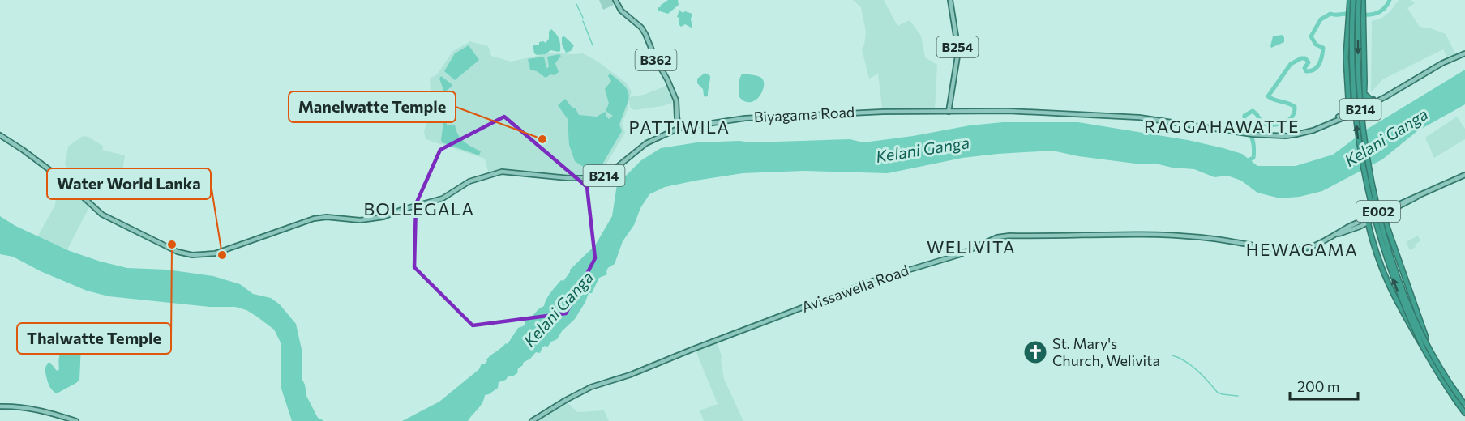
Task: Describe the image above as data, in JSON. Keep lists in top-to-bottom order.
{
  "streets": {
    "highway": ["E002"],
    "main road": [
      "B254",
      "B362",
      "B214",
      "Biyagama Road",
      "Avissawella Road"
    ]
  },
  "crossings": [
    ["B254", "Biyagama Road"],
    ["B362", "Biyagama Road"]
  ],
  "districts": [
    "RAGGAHAWATTE",
    "PATTIWILA",
    "BOLLEGALA",
    "WELIVITA",
    "HEWAGAMA"
  ],
  "water": ["Kelani Ganga"],
  "places": {
    "other": ["Manelwatte Temple", "Thalwatte Temple", "Water World Lanka"],
    "church": ["St. Mary's Church, Welivita"]
  },
  "scale_bar": "200 m"
}
